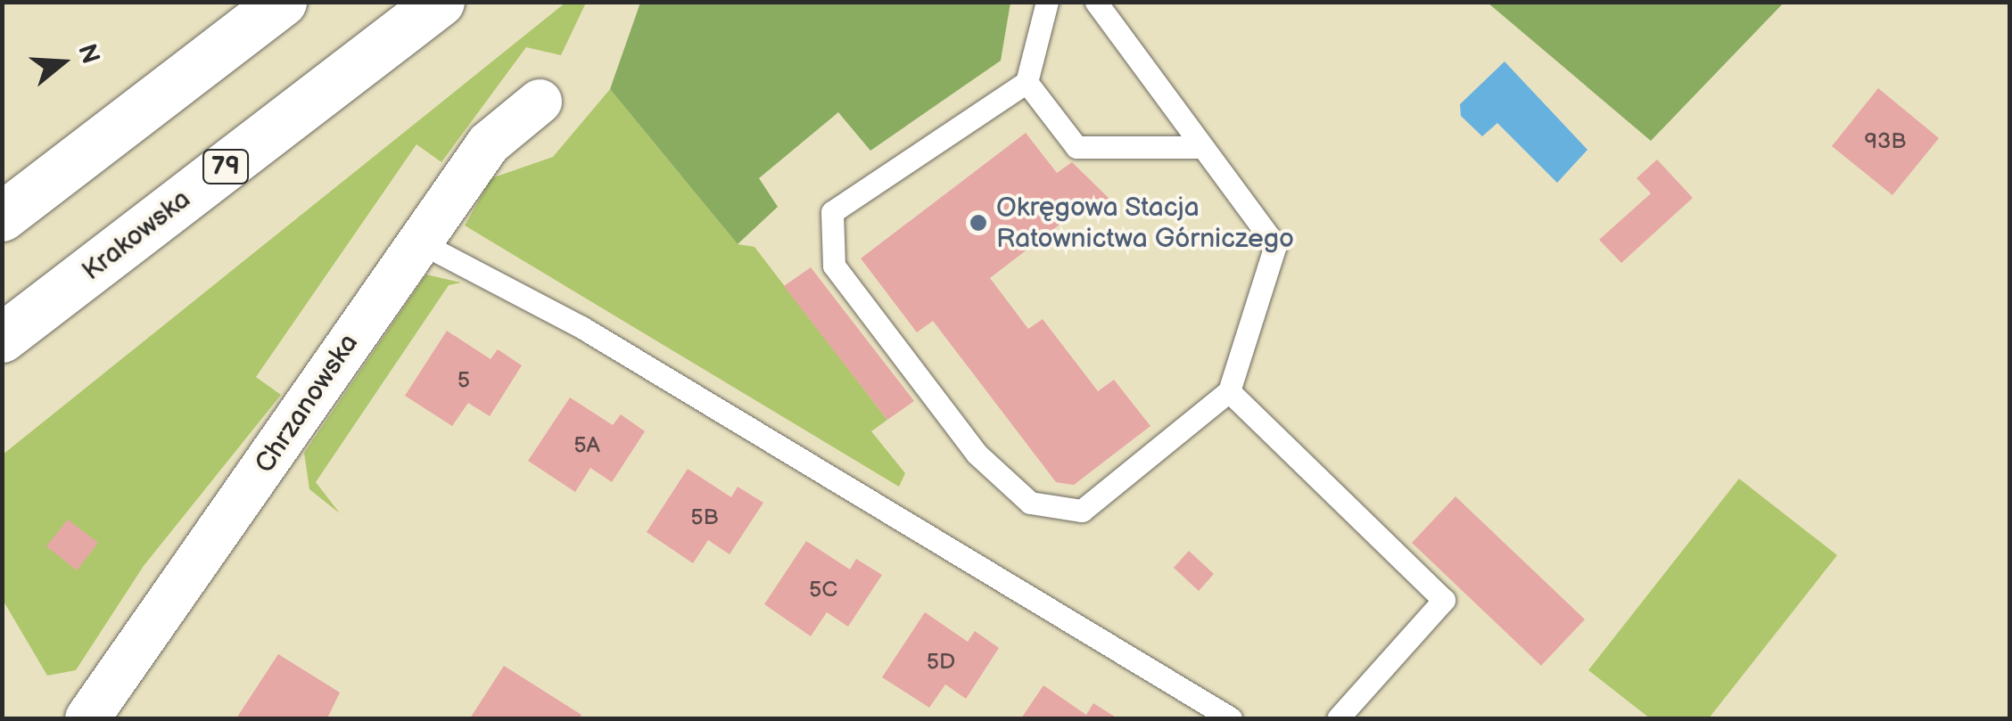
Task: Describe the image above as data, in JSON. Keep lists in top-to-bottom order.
{
  "streets": {
    "main road": ["79", "Krakowska"],
    "street": ["Chrzanowska"]
  },
  "places": ["Okręgowa Stacja Ratownictwa Górniczego"],
  "house_numbers": [
    "93B",
    "5",
    "5A",
    "5B",
    "5C",
    "5D"
  ],
  "north": "right"
}
